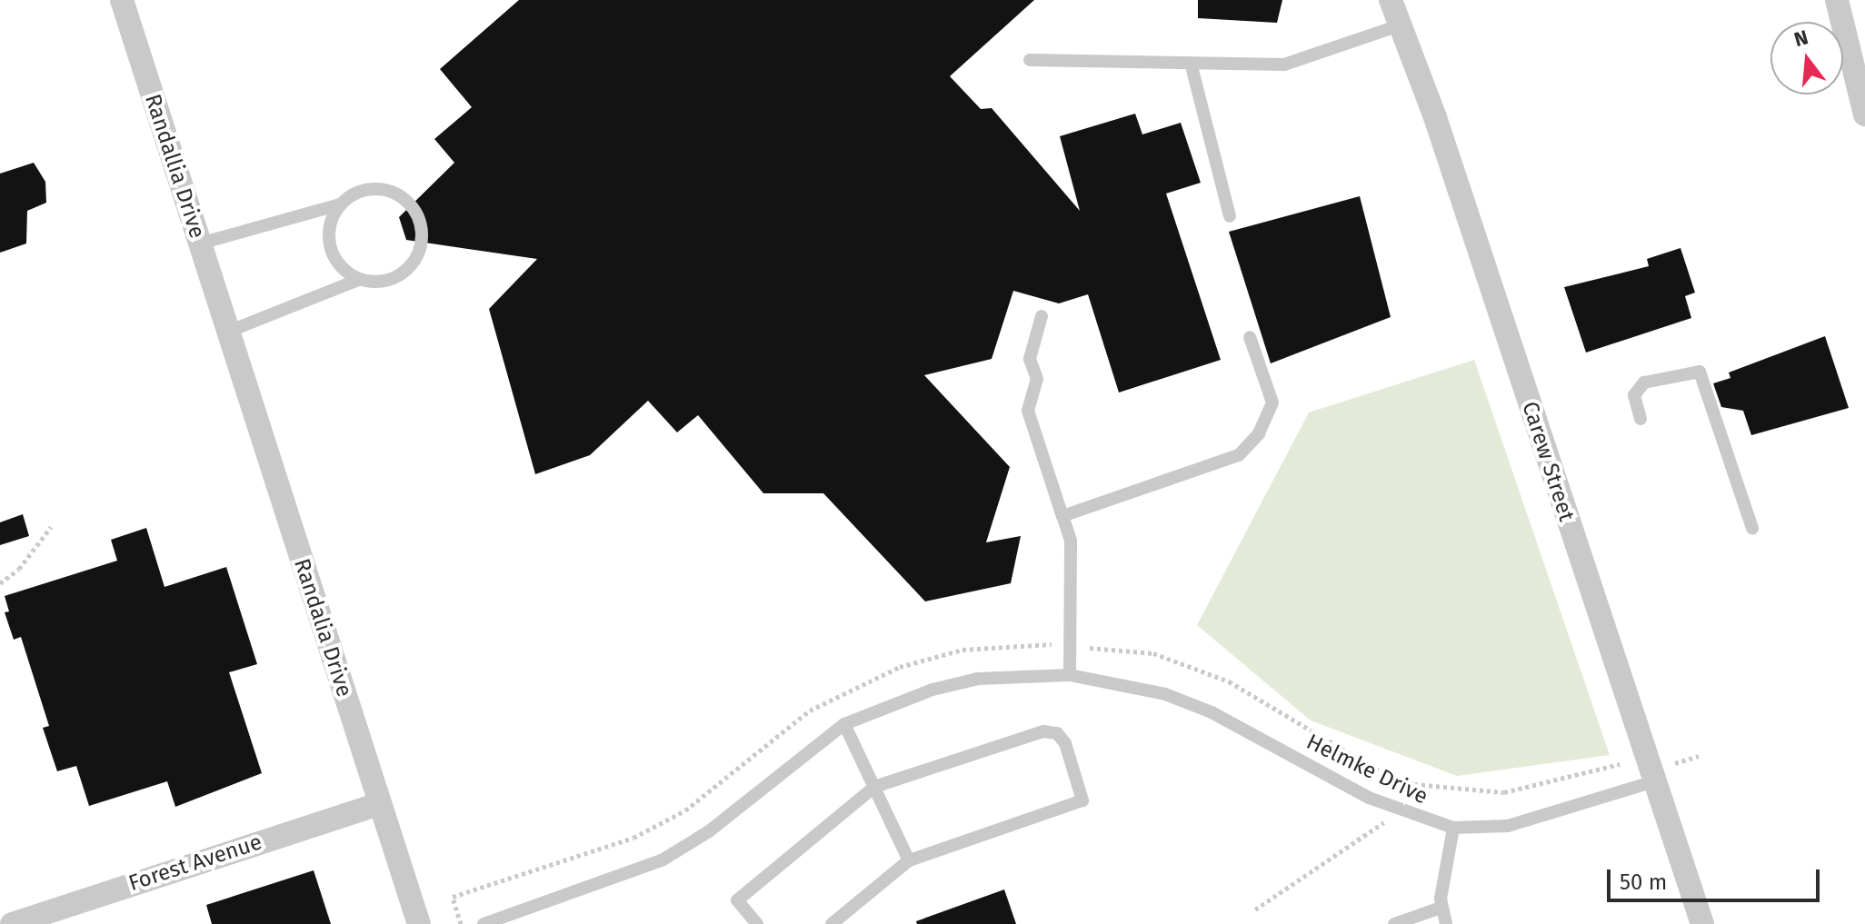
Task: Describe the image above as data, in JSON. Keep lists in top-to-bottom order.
{
  "streets": {
    "street": [
      "Randallia Drive",
      "Carew Street",
      "Randalia Drive",
      "Forest Avenue"
    ],
    "lane": ["Helmke Drive"]
  },
  "crossings": [
    ["Randallia Drive", "Randalia Drive"],
    ["Carew Street", "Helmke Drive"],
    ["Randalia Drive", "Forest Avenue"]
  ],
  "scale_bar": "50 m",
  "north": "top"
}
